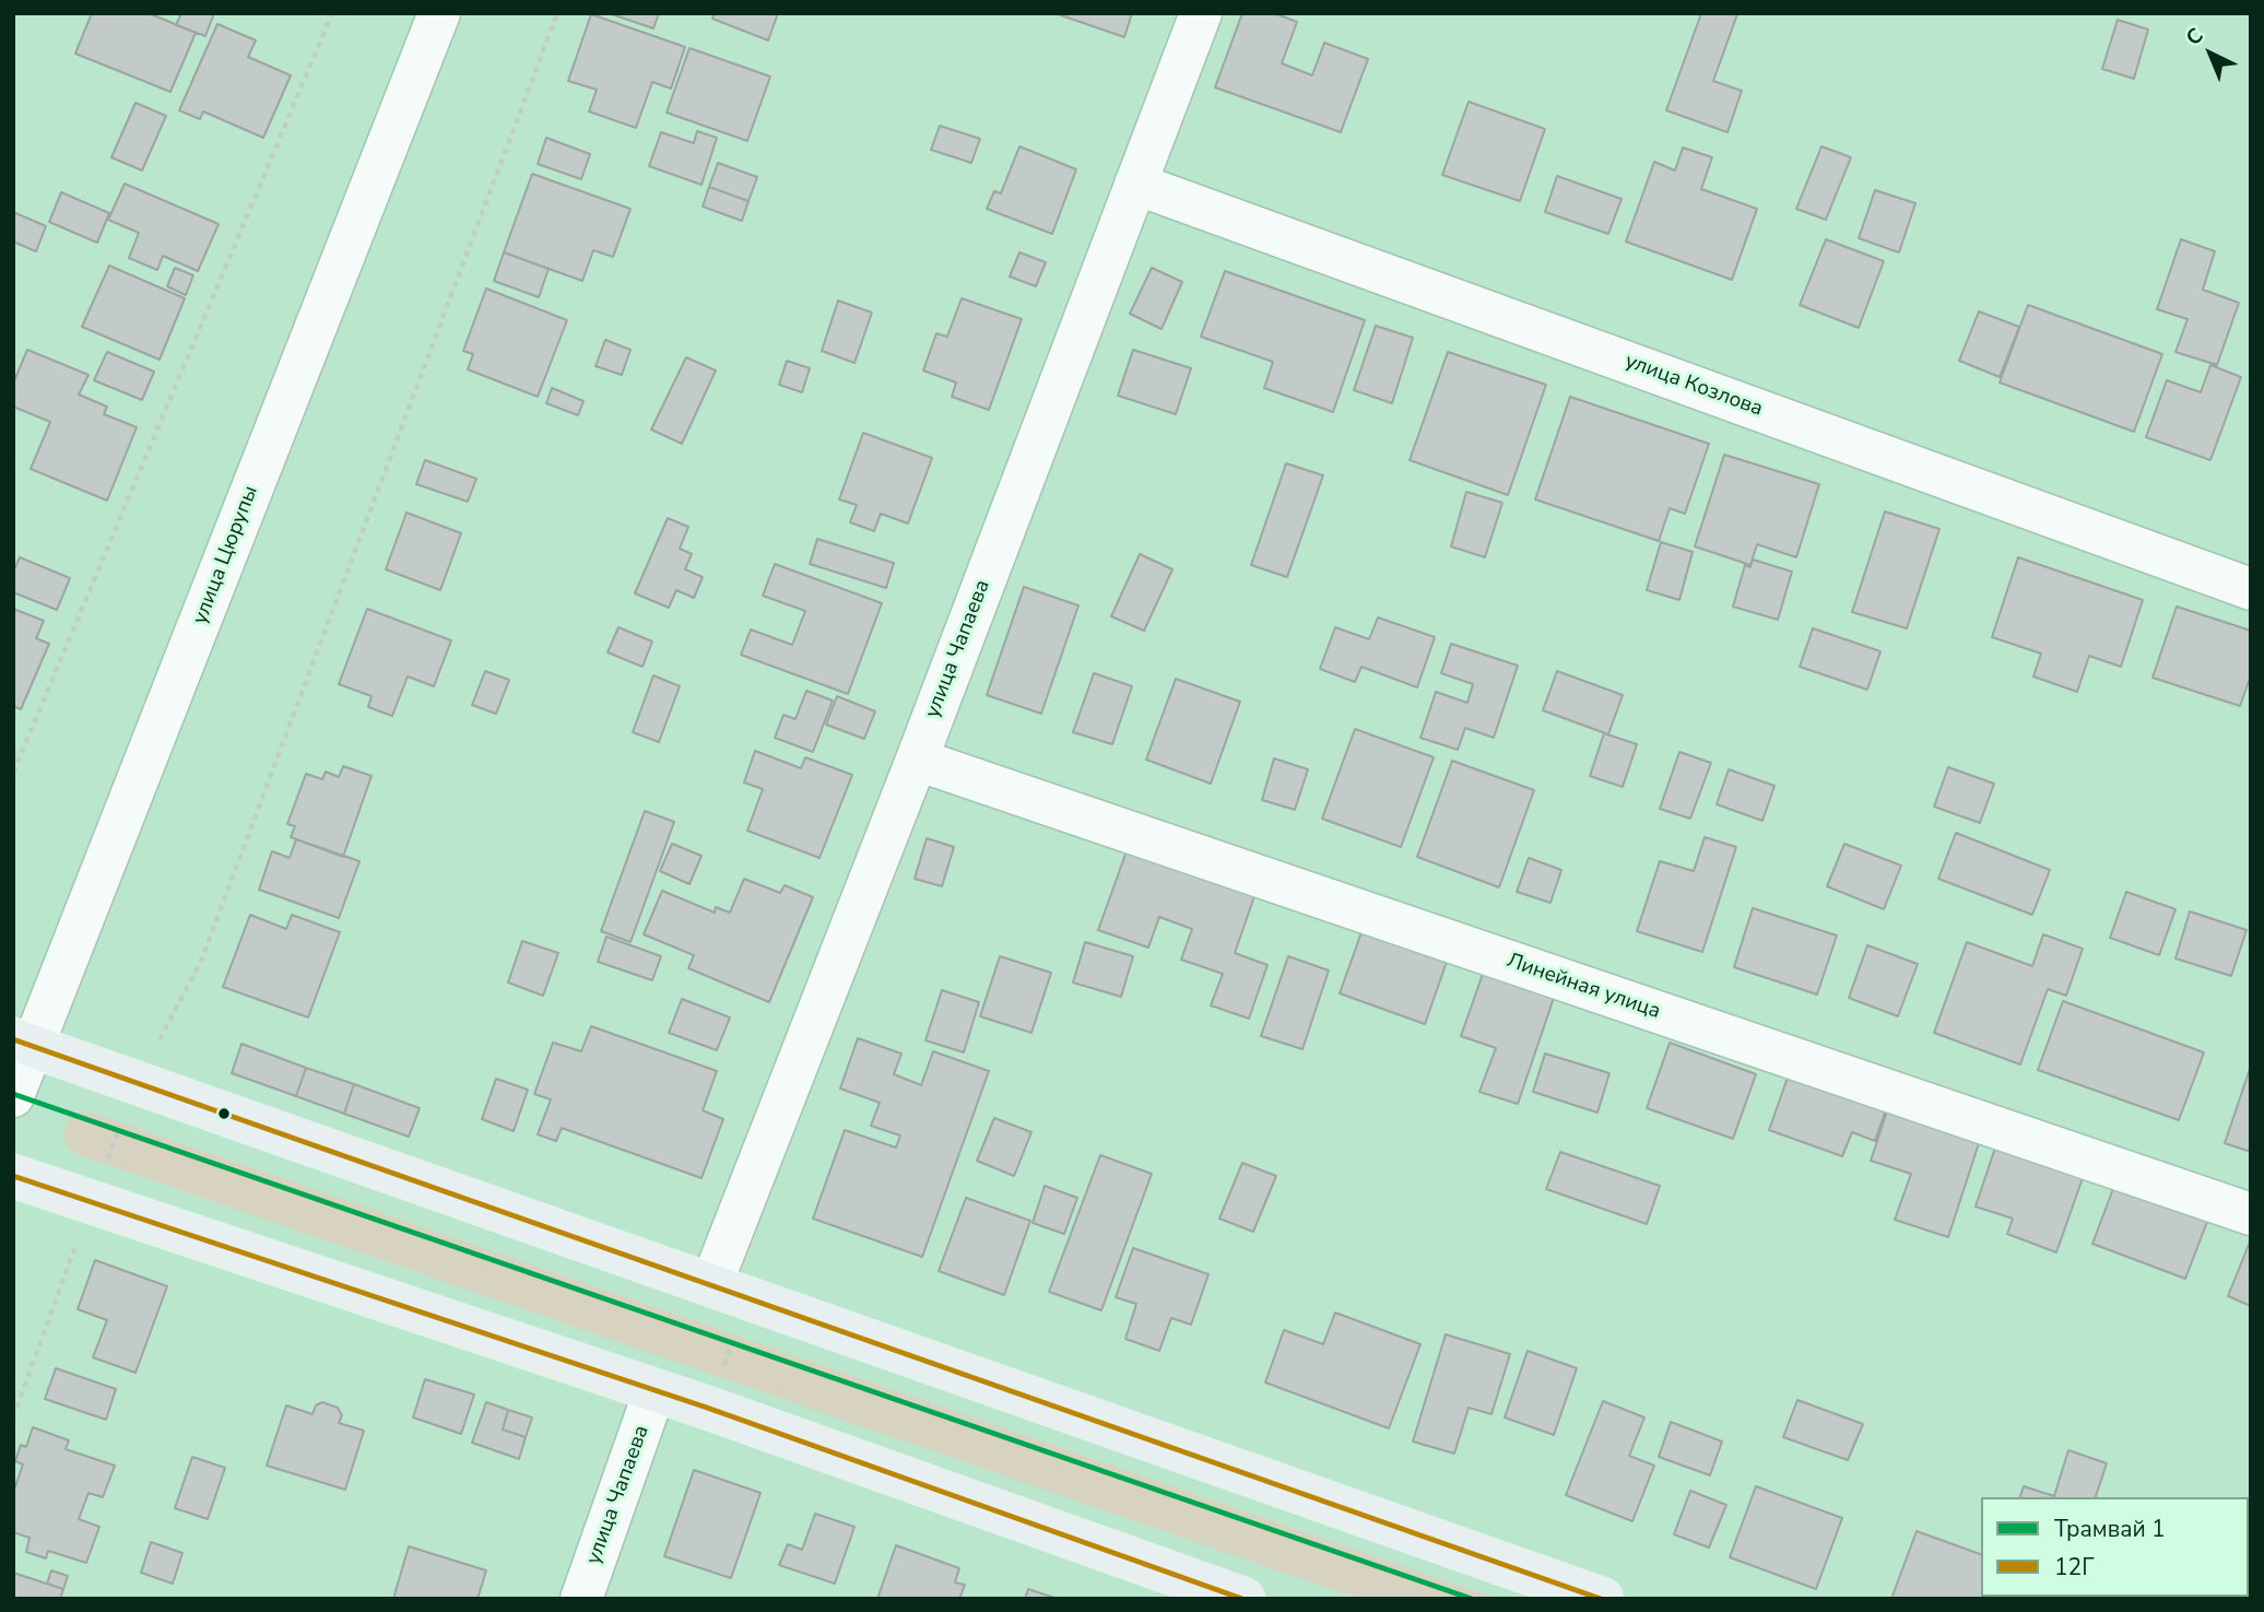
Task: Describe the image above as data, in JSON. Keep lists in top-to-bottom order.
{
  "streets": {
    "street": [
      "улица Козлова",
      "улица Цюрупы",
      "улица Чапаева",
      "Линейная улица"
    ]
  },
  "crossings": [
    ["улица Козлова", "улица Чапаева"],
    ["улица Чапаева", "Линейная улица"]
  ],
  "lines": ["transit line 12Г", "tram line 1"],
  "legend": ["Трамвай 1", "12Г"],
  "north": "top left"
}
